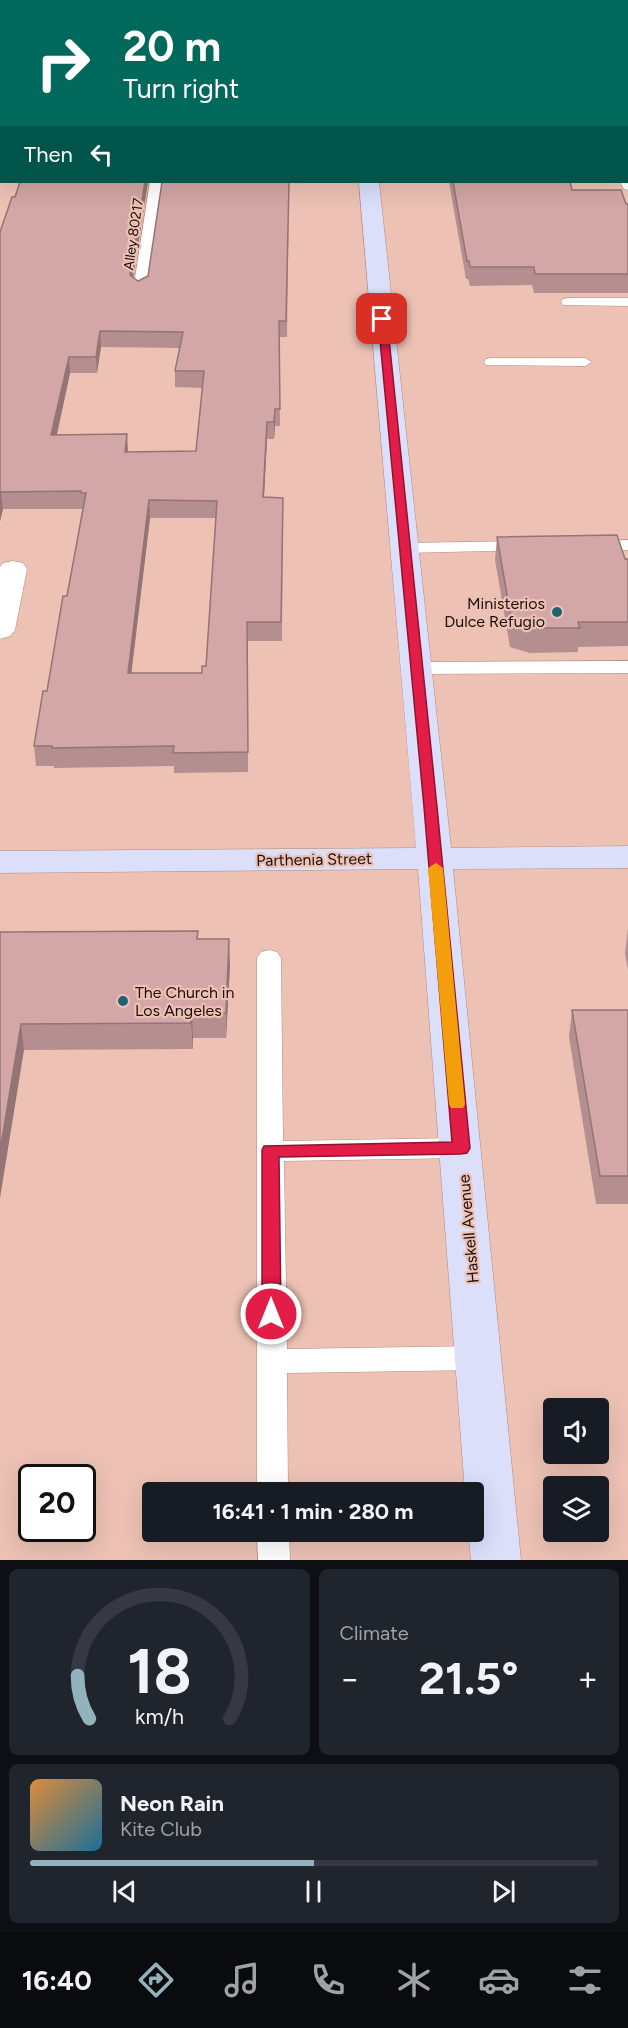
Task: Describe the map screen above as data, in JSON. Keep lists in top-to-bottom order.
{
  "streets": {
    "main road": ["Parthenia Street", "Haskell Avenue"],
    "lane": ["Alley 80217"]
  },
  "crossings": [
    ["Parthenia Street", "Haskell Avenue"]
  ],
  "places": ["Ministerios Dulce Refugio", "The Church in Los Angeles"],
  "page": {
    "turn": ["20 m", "Turn right"],
    "then": "Then",
    "limit": "20",
    "trip": "16:41 · 1 min · 280 m",
    "tile": "Climate",
    "heat": ["−", "21.5°", "+"],
    "song": ["Neon Rain", "Kite Club"],
    "tabs": "16:40",
    "gauge": ["18", "km/h"]
  }
}
